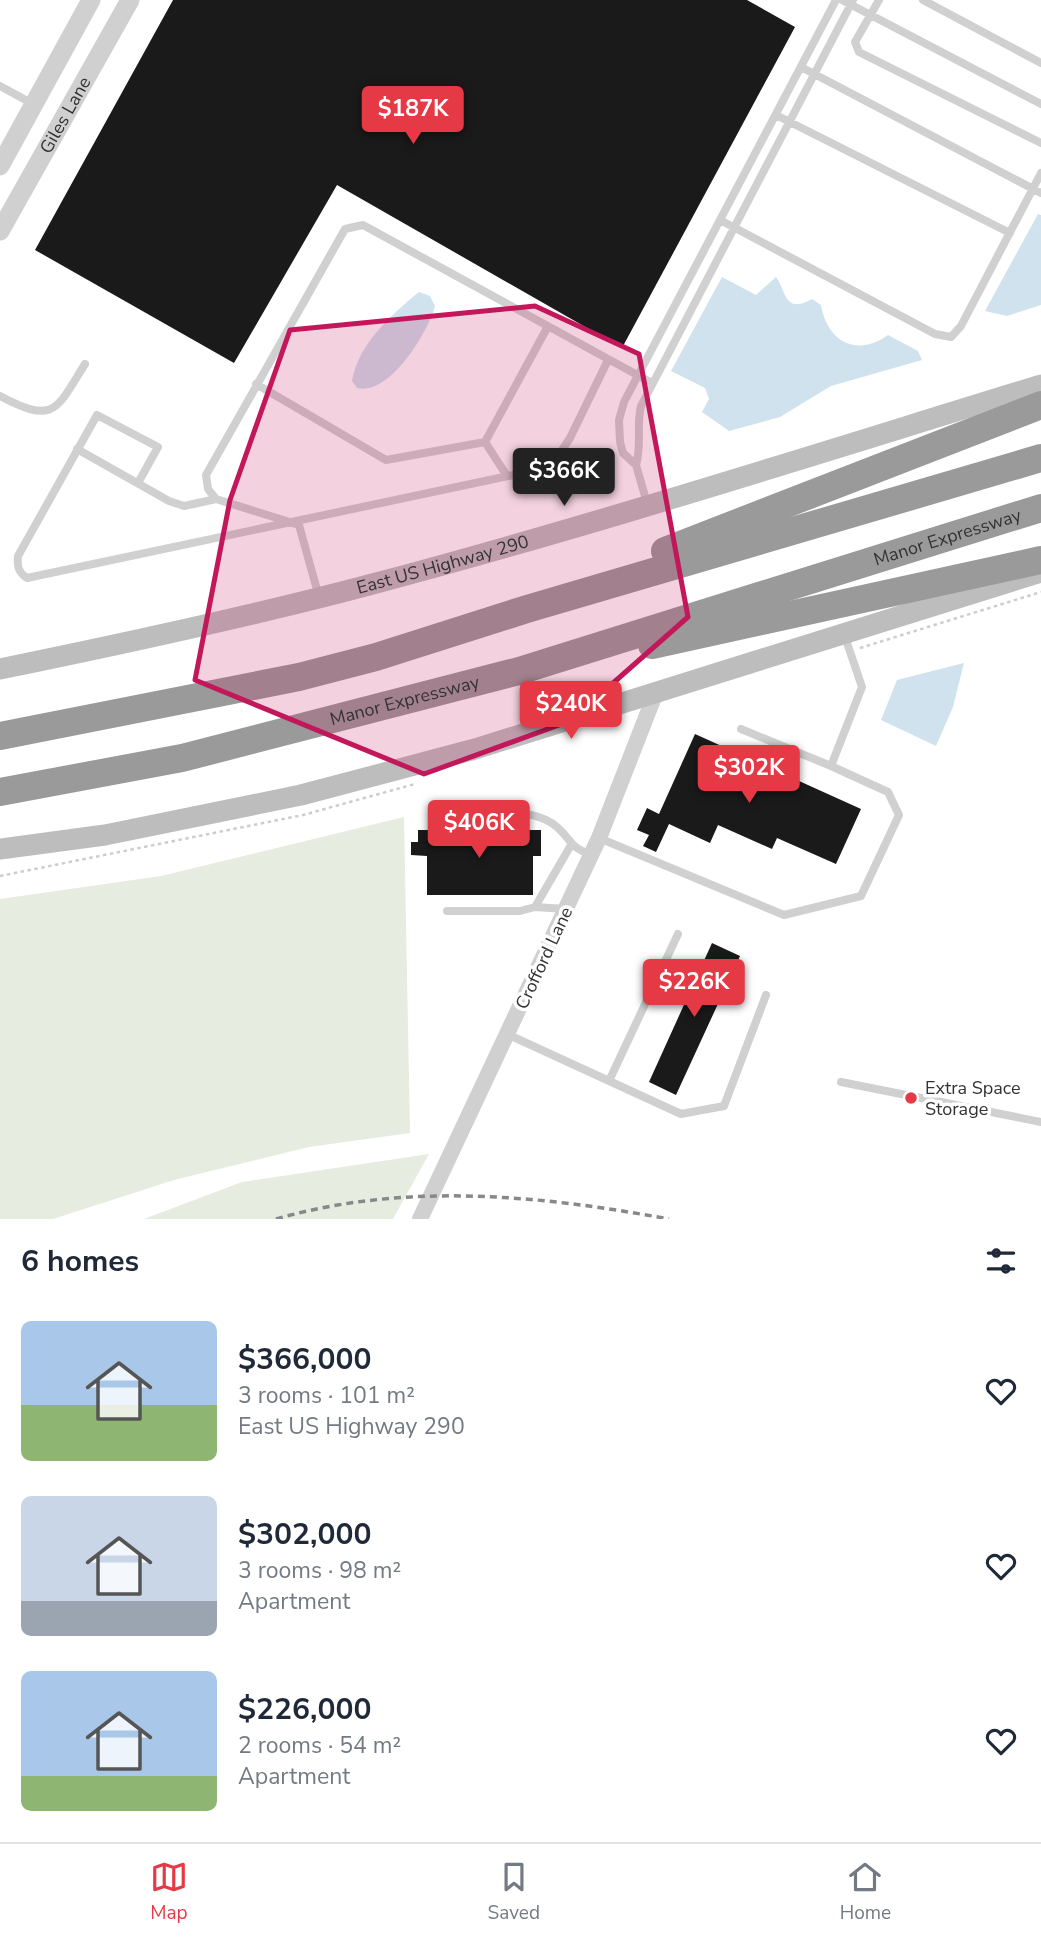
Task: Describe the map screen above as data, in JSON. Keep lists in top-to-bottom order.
{
  "streets": {
    "highway": ["Manor Expressway"],
    "main road": ["East US Highway 290"],
    "street": ["Giles Lane", "Crofford Lane"]
  },
  "places": ["Extra Space Storage"],
  "page": {
    "price": [
      "$187K",
      "$366K",
      "$240K",
      "$302K",
      "$406K",
      "$226K"
    ],
    "heading": "6 homes",
    "list": [
      {
        "name": "$366,000",
        "note": "3 rooms · 101 m² · East US Highway 290"
      },
      {
        "name": "$302,000",
        "note": "3 rooms · 98 m² · Apartment"
      },
      {
        "name": "$226,000",
        "note": "2 rooms · 54 m² · Apartment"
      }
    ],
    "tabs": ["Map", "Saved", "Home"]
  }
}
